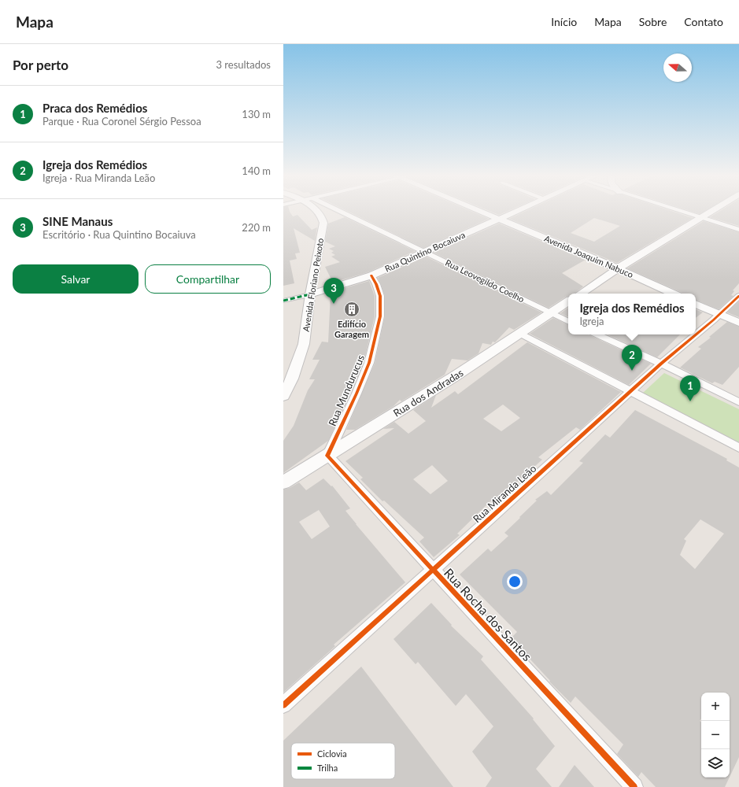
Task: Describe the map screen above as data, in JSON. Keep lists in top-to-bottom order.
{
  "streets": {
    "street": [
      "Rua Quintino Bocaiuva",
      "Avenida Joaquim Nabuco",
      "Rua Leovegildo Coelho",
      "Avenida Floriano Peixoto",
      "Rua Mundurucus",
      "Rua dos Andradas",
      "Rua Miranda Leão",
      "Rua Rocha dos Santos"
    ]
  },
  "crossings": [
    ["Rua Quintino Bocaiuva", "Avenida Joaquim Nabuco"],
    ["Rua Quintino Bocaiuva", "Rua Leovegildo Coelho"],
    ["Rua Quintino Bocaiuva", "Avenida Floriano Peixoto"],
    ["Rua Quintino Bocaiuva", "Rua Mundurucus"],
    ["Rua Leovegildo Coelho", "Rua dos Andradas"],
    ["Rua Mundurucus", "Rua dos Andradas"],
    ["Rua Mundurucus", "Rua Rocha dos Santos"],
    ["Rua dos Andradas", "Rua Rocha dos Santos"],
    ["Rua Miranda Leão", "Rua Rocha dos Santos"]
  ],
  "places": {
    "building": ["Edifício Garagem"]
  },
  "legend": ["Ciclovia", "Trilha"],
  "north": "left",
  "page": {
    "header": "Mapa",
    "nav": [
      "Início",
      "Mapa",
      "Sobre",
      "Contato"
    ],
    "heading": ["Por perto", "3 resultados"],
    "list": [
      {
        "mark": "1",
        "name": "Praca dos Remédios",
        "note": "Parque · Rua Coronel Sérgio Pessoa",
        "value": "130 m"
      },
      {
        "mark": "2",
        "name": "Igreja dos Remédios",
        "note": "Igreja · Rua Miranda Leão",
        "value": "140 m"
      },
      {
        "mark": "3",
        "name": "SINE Manaus",
        "note": "Escritório · Rua Quintino Bocaiuva",
        "value": "220 m"
      }
    ],
    "buttons": ["Salvar", "Compartilhar"],
    "pins": ["3", "2", "1"],
    "popup": ["Igreja dos Remédios", "Igreja"],
    "map_buttons": ["+", "−"]
  }
}
